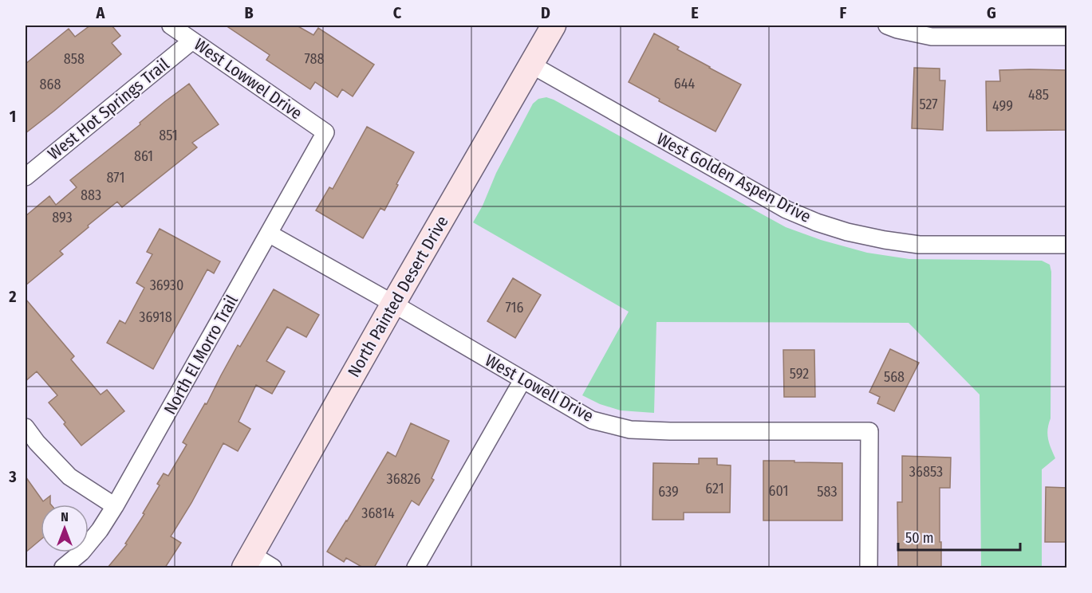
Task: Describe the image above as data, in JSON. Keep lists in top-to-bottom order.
{
  "streets": {
    "street": [
      "West Lowwel Drive",
      "West Hot Springs Trail",
      "West Golden Aspen Drive",
      "North Painted Desert Drive",
      "North El Morro Trail",
      "West Lowell Drive"
    ]
  },
  "crossings": [
    ["West Lowwel Drive", "West Hot Springs Trail"],
    ["West Lowwel Drive", "North El Morro Trail"],
    ["West Golden Aspen Drive", "North Painted Desert Drive"],
    ["North Painted Desert Drive", "West Lowell Drive"],
    ["North El Morro Trail", "West Lowell Drive"]
  ],
  "house_numbers": [
    "858",
    "788",
    "644",
    "868",
    "485",
    "527",
    "499",
    "851",
    "861",
    "871",
    "883",
    "893",
    "36930",
    "716",
    "36918",
    "592",
    "568",
    "36853",
    "36826",
    "621",
    "601",
    "639",
    "583",
    "36814"
  ],
  "scale_bar": "50 m",
  "north": "top",
  "grid": {
    "columns": [
      "A",
      "B",
      "C",
      "D",
      "E",
      "F",
      "G"
    ],
    "rows": ["1", "2", "3"]
  }
}
